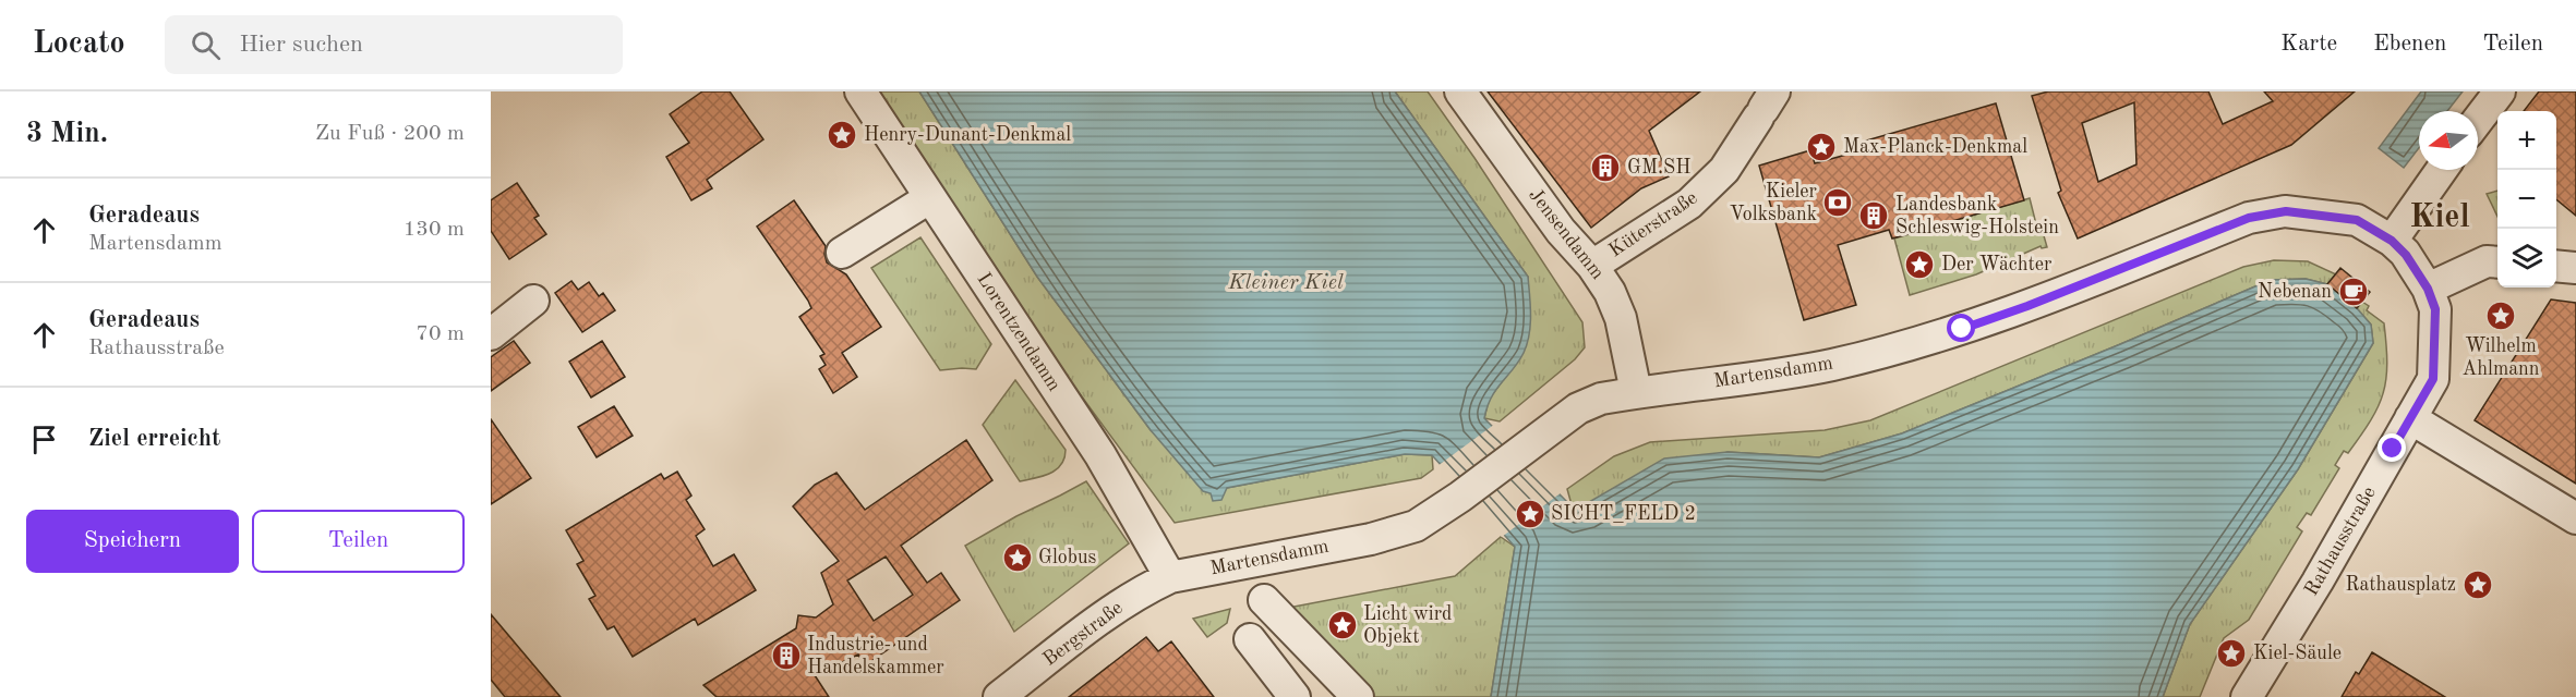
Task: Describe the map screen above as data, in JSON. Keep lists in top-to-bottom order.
{
  "streets": {
    "street": [
      "Küterstraße",
      "Jensendamm",
      "Lorentzendamm",
      "Martensdamm",
      "Rathausstraße",
      "Bergstraße"
    ]
  },
  "crossings": [
    ["Küterstraße", "Jensendamm"],
    ["Jensendamm", "Martensdamm"],
    ["Lorentzendamm", "Martensdamm"],
    ["Lorentzendamm", "Bergstraße"],
    ["Martensdamm", "Rathausstraße"],
    ["Martensdamm", "Bergstraße"]
  ],
  "districts": ["Kiel"],
  "water": ["Kleiner Kiel"],
  "places": {
    "place": [
      "Henry-Dunant-Denkmal",
      "Max-Planck-Denkmal",
      "Der Wächter",
      "Wilhelm Ahlmann",
      "SICHT_FELD 2",
      "Globus",
      "Rathausplatz",
      "Licht wird Objekt",
      "Kiel-Säule"
    ],
    "building": ["GM.SH", "Landesbank Schleswig-Holstein", "Industrie- und Handelskammer"],
    "bank": ["Kieler Volksbank"],
    "cafe": ["Nebenan"]
  },
  "north": "left",
  "page": {
    "header": "Locato",
    "search": "Hier suchen",
    "nav": ["Karte", "Ebenen", "Teilen"],
    "heading": ["3 Min.", "Zu Fuß · 200 m"],
    "map_buttons": ["+", "−"],
    "list": [
      ["Geradeaus", "Martensdamm", "130 m"],
      ["Geradeaus", "Rathausstraße", "70 m"],
      "Ziel erreicht"
    ],
    "buttons": ["Speichern", "Teilen"]
  }
}
